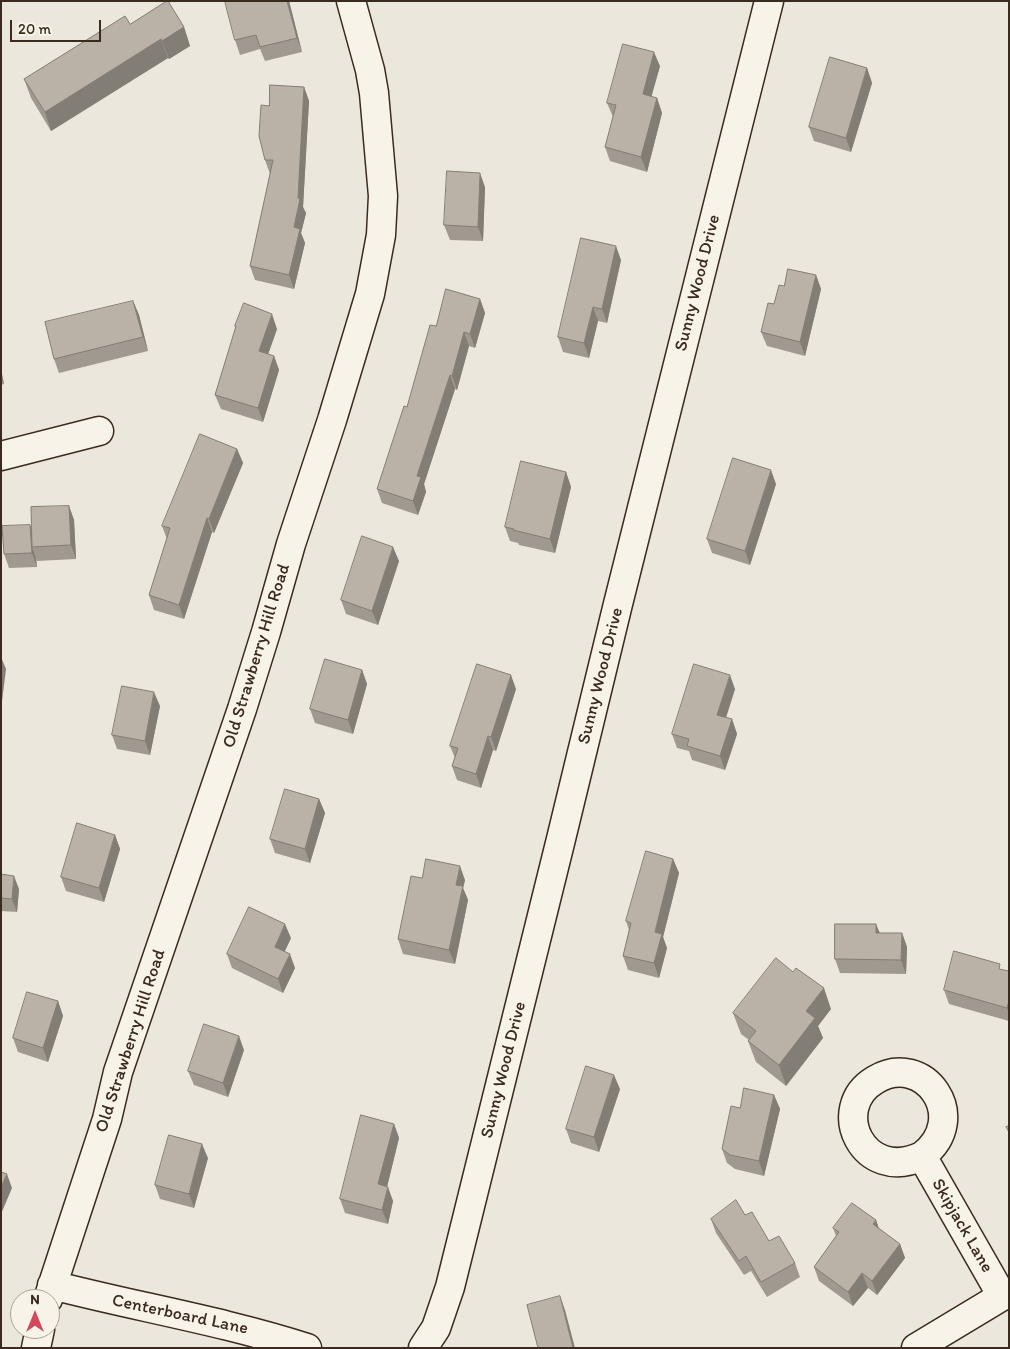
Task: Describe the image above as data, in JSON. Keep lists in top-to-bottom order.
{
  "streets": {
    "street": [
      "Sunny Wood Drive",
      "Old Strawberry Hill Road",
      "Skipjack Lane",
      "Centerboard Lane"
    ]
  },
  "scale_bar": "20 m",
  "north": "top"
}
